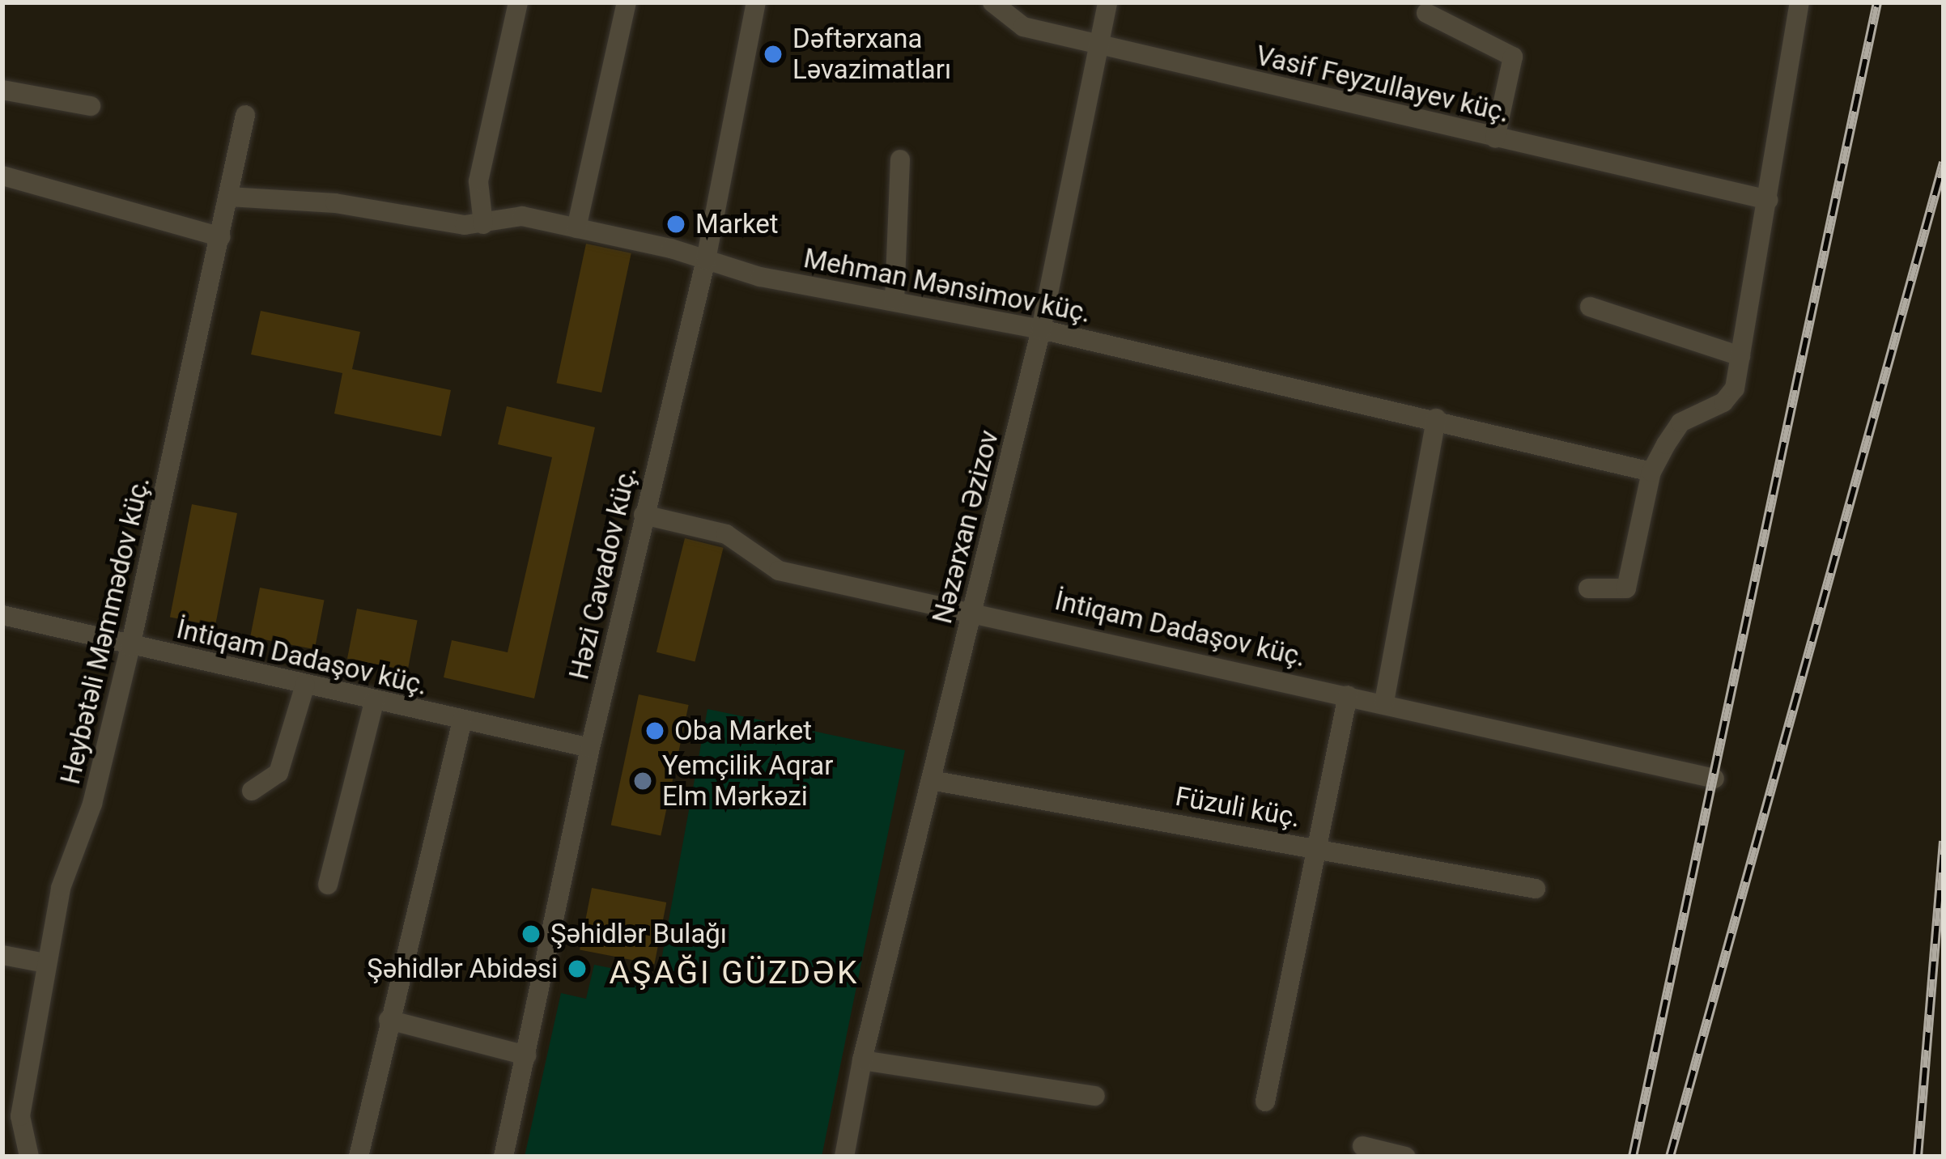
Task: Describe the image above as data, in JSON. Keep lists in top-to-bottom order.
{
  "streets": {
    "street": [
      "Vasif Feyzullayev küç.",
      "Mehman Mənsimov küç.",
      "Nəzərxan Əzizov",
      "Həzi Cavadov küç.",
      "İntiqam Dadaşov küç.",
      "Heybətəli Məmmədov küç.",
      "Füzuli küç."
    ]
  },
  "crossings": [
    ["Vasif Feyzullayev küç.", "Nəzərxan Əzizov"],
    ["Mehman Mənsimov küç.", "Nəzərxan Əzizov"],
    ["Mehman Mənsimov küç.", "Həzi Cavadov küç."],
    ["Mehman Mənsimov küç.", "Heybətəli Məmmədov küç."],
    ["Nəzərxan Əzizov", "İntiqam Dadaşov küç."],
    ["Nəzərxan Əzizov", "Füzuli küç."],
    ["Həzi Cavadov küç.", "İntiqam Dadaşov küç."],
    ["İntiqam Dadaşov küç.", "Heybətəli Məmmədov küç."]
  ],
  "districts": ["AŞAĞI GÜZDƏK"],
  "places": [
    "Dəftərxana Ləvazimatları",
    "Market",
    "Oba Market",
    "Yemçilik Aqrar Elm Mərkəzi",
    "Şəhidlər Bulağı",
    "Şəhidlər Abidəsi"
  ]
}
